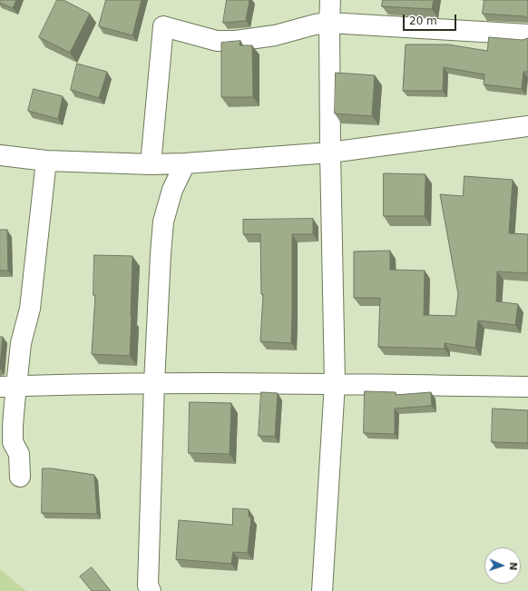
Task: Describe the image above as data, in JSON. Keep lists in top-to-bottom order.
{
  "scale_bar": "20 m",
  "north": "right"
}
